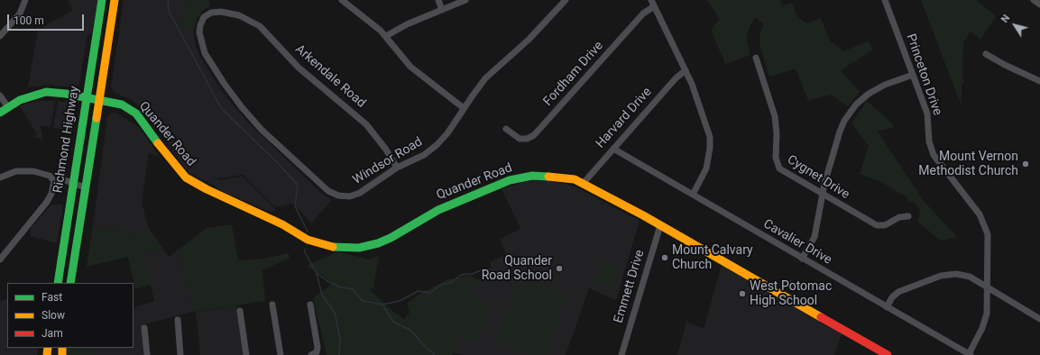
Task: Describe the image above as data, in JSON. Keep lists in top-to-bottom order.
{
  "streets": {
    "main road": ["Quander Road", "Richmond Highway"],
    "street": [
      "Fordham Drive",
      "Princeton Drive",
      "Arkendale Road",
      "Harvard Drive",
      "Windsor Road",
      "Cygnet Drive",
      "Cavalier Drive",
      "Emmett Drive"
    ]
  },
  "crossings": [
    ["Princeton Drive", "Cavalier Drive"],
    ["Arkendale Road", "Windsor Road"],
    ["Harvard Drive", "Quander Road"],
    ["Harvard Drive", "Cavalier Drive"],
    ["Quander Road", "Richmond Highway"],
    ["Quander Road", "Emmett Drive"]
  ],
  "places": [
    "Mount Vernon Methodist Church",
    "Mount Calvary Church",
    "Quander Road School",
    "West Potomac High School"
  ],
  "legend": ["Fast", "Slow", "Jam"],
  "scale_bar": "100 m",
  "north": "top left"
}
